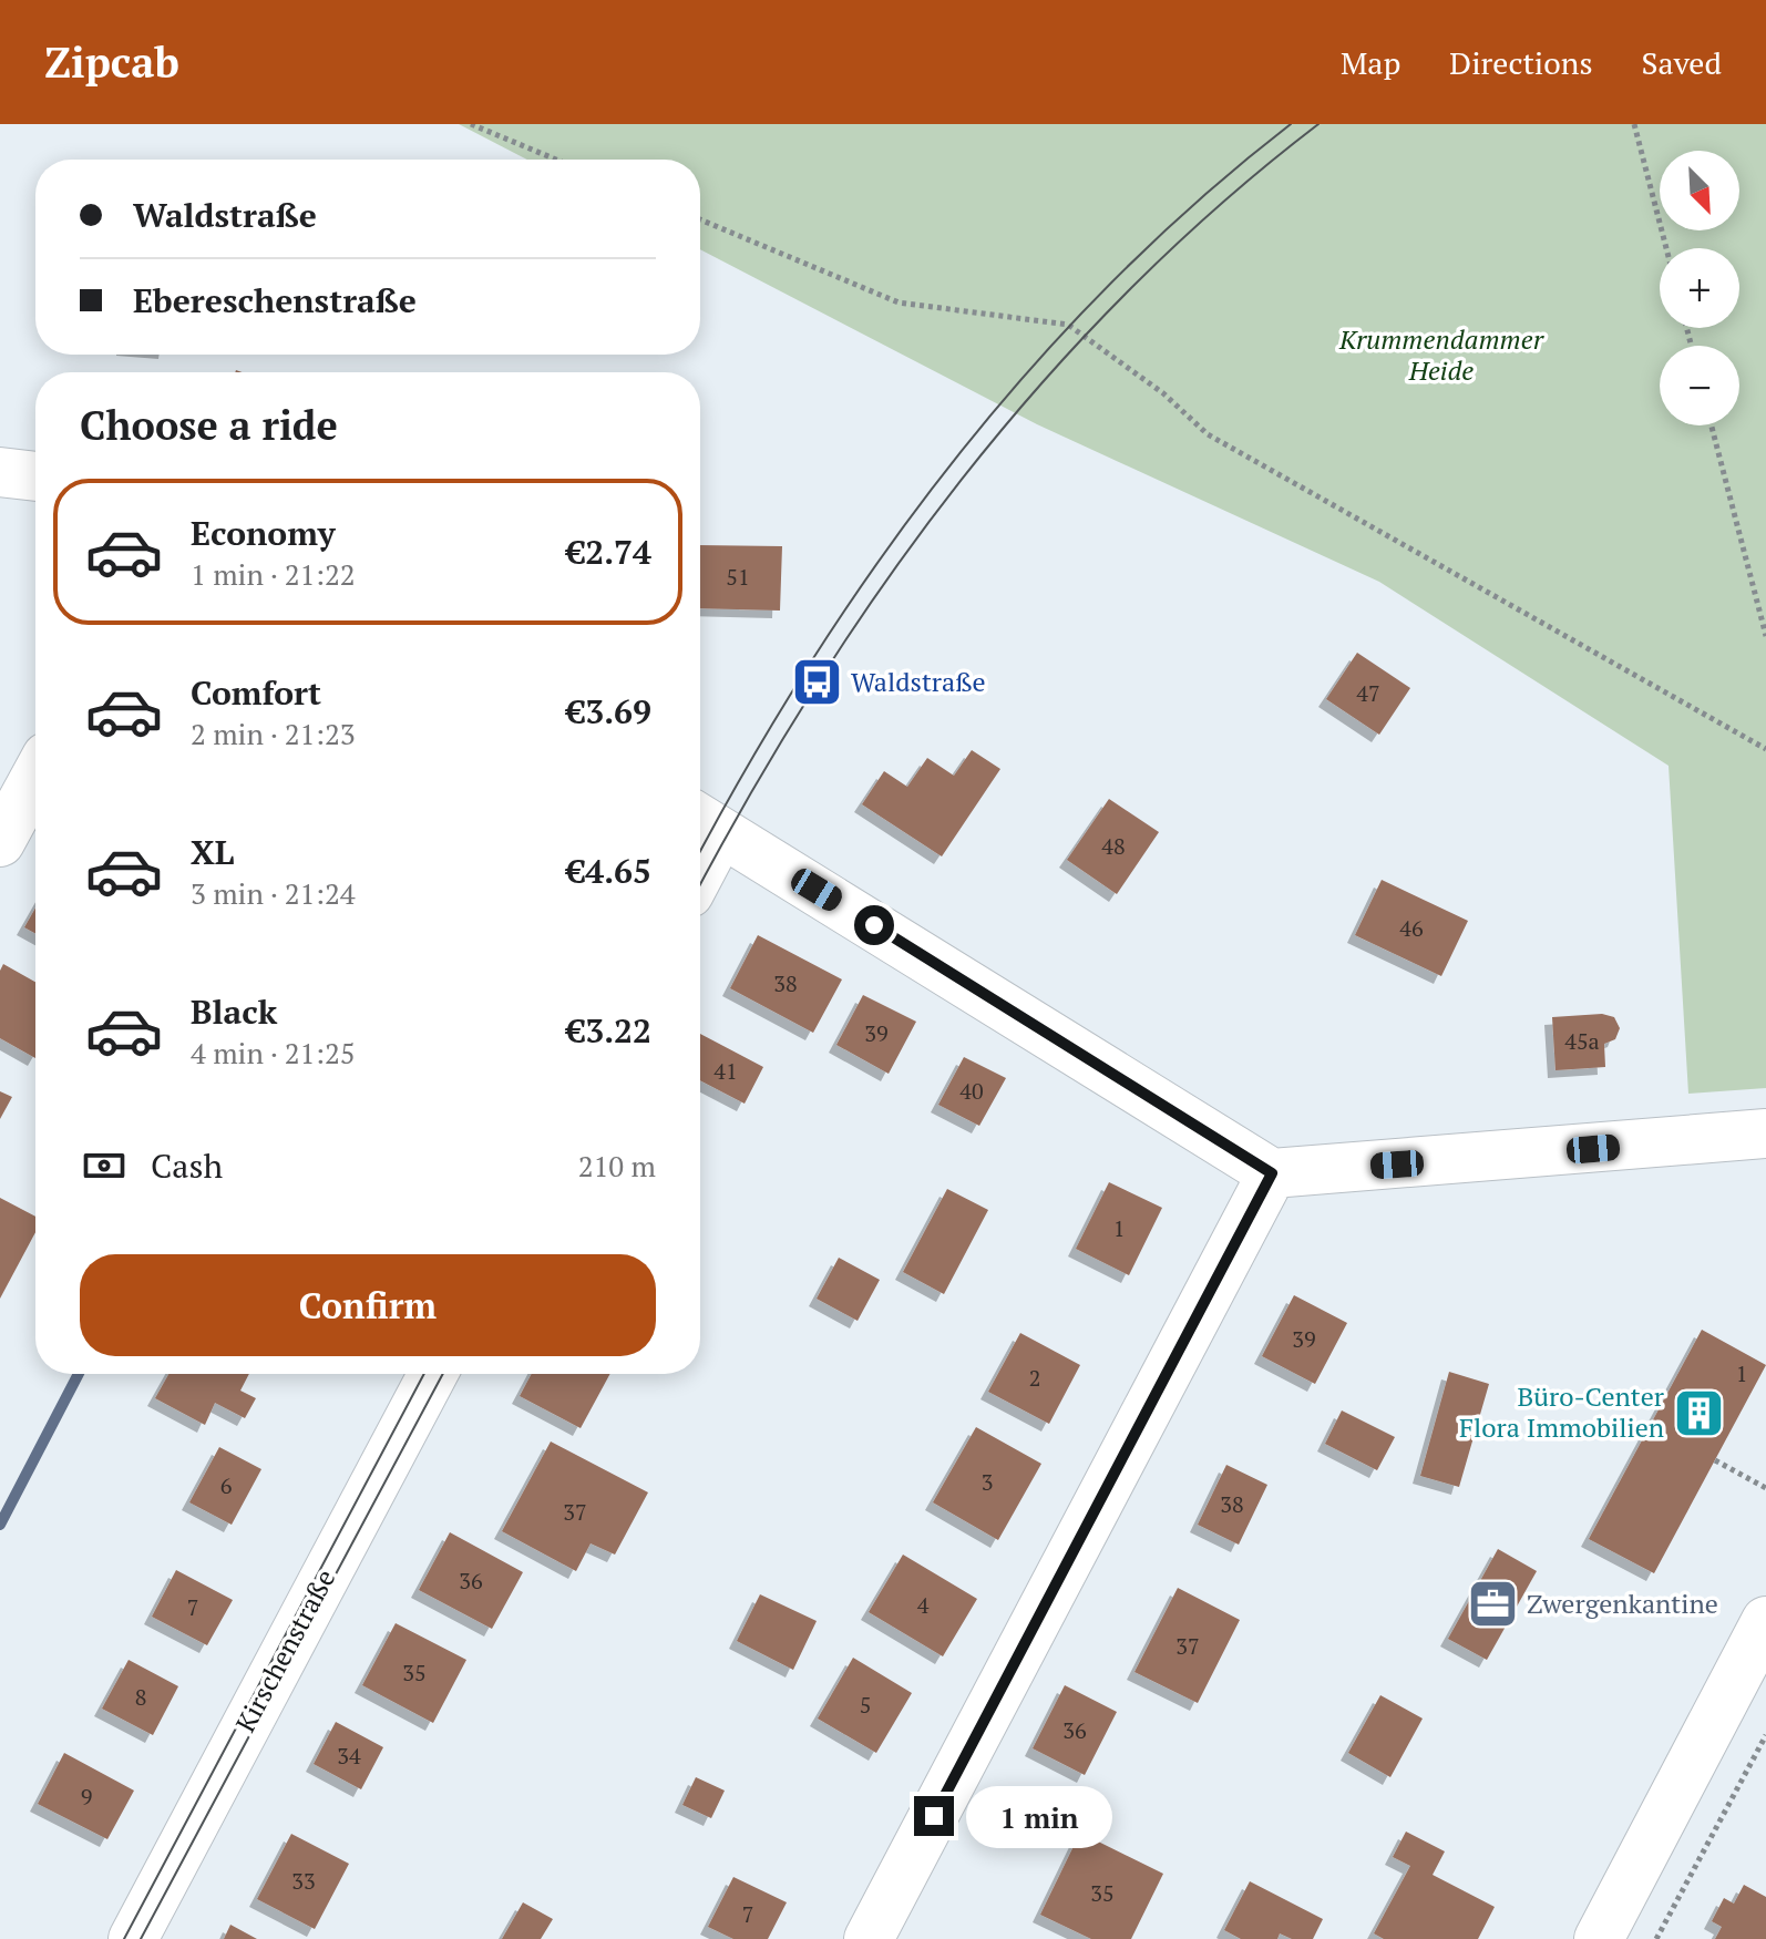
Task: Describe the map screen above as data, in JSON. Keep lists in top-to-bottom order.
{
  "streets": {
    "street": ["Kirschenstraße"]
  },
  "parks": ["Krummendammer Heide"],
  "places": {
    "bus stop": ["Waldstraße"],
    "building": ["Büro-Center Flora Immobilien"],
    "office": ["Zwergenkantine"]
  },
  "house_numbers": [
    "51",
    "47",
    "48",
    "46",
    "38",
    "39",
    "45a",
    "41",
    "40",
    "1",
    "39",
    "1",
    "2",
    "3",
    "6",
    "38",
    "37",
    "36",
    "4",
    "7",
    "37",
    "35",
    "8",
    "5",
    "36",
    "34",
    "9",
    "33",
    "35",
    "7"
  ],
  "north": "bottom right",
  "page": {
    "header": "Zipcab",
    "nav": ["Map", "Directions", "Saved"],
    "map_buttons": ["+", "−"],
    "banner": ["Waldstraße", "Ebereschenstraße"],
    "heading": "Choose a ride",
    "list": [
      {
        "name": "Economy",
        "note": "1 min · 21:22",
        "value": "€2.74"
      },
      {
        "name": "Comfort",
        "note": "2 min · 21:23",
        "value": "€3.69"
      },
      {
        "name": "XL",
        "note": "3 min · 21:24",
        "value": "€4.65"
      },
      {
        "name": "Black",
        "note": "4 min · 21:25",
        "value": "€3.22"
      }
    ],
    "pay": ["Cash", "210 m"],
    "buttons": "Confirm",
    "bubble": "1 min"
  }
}
